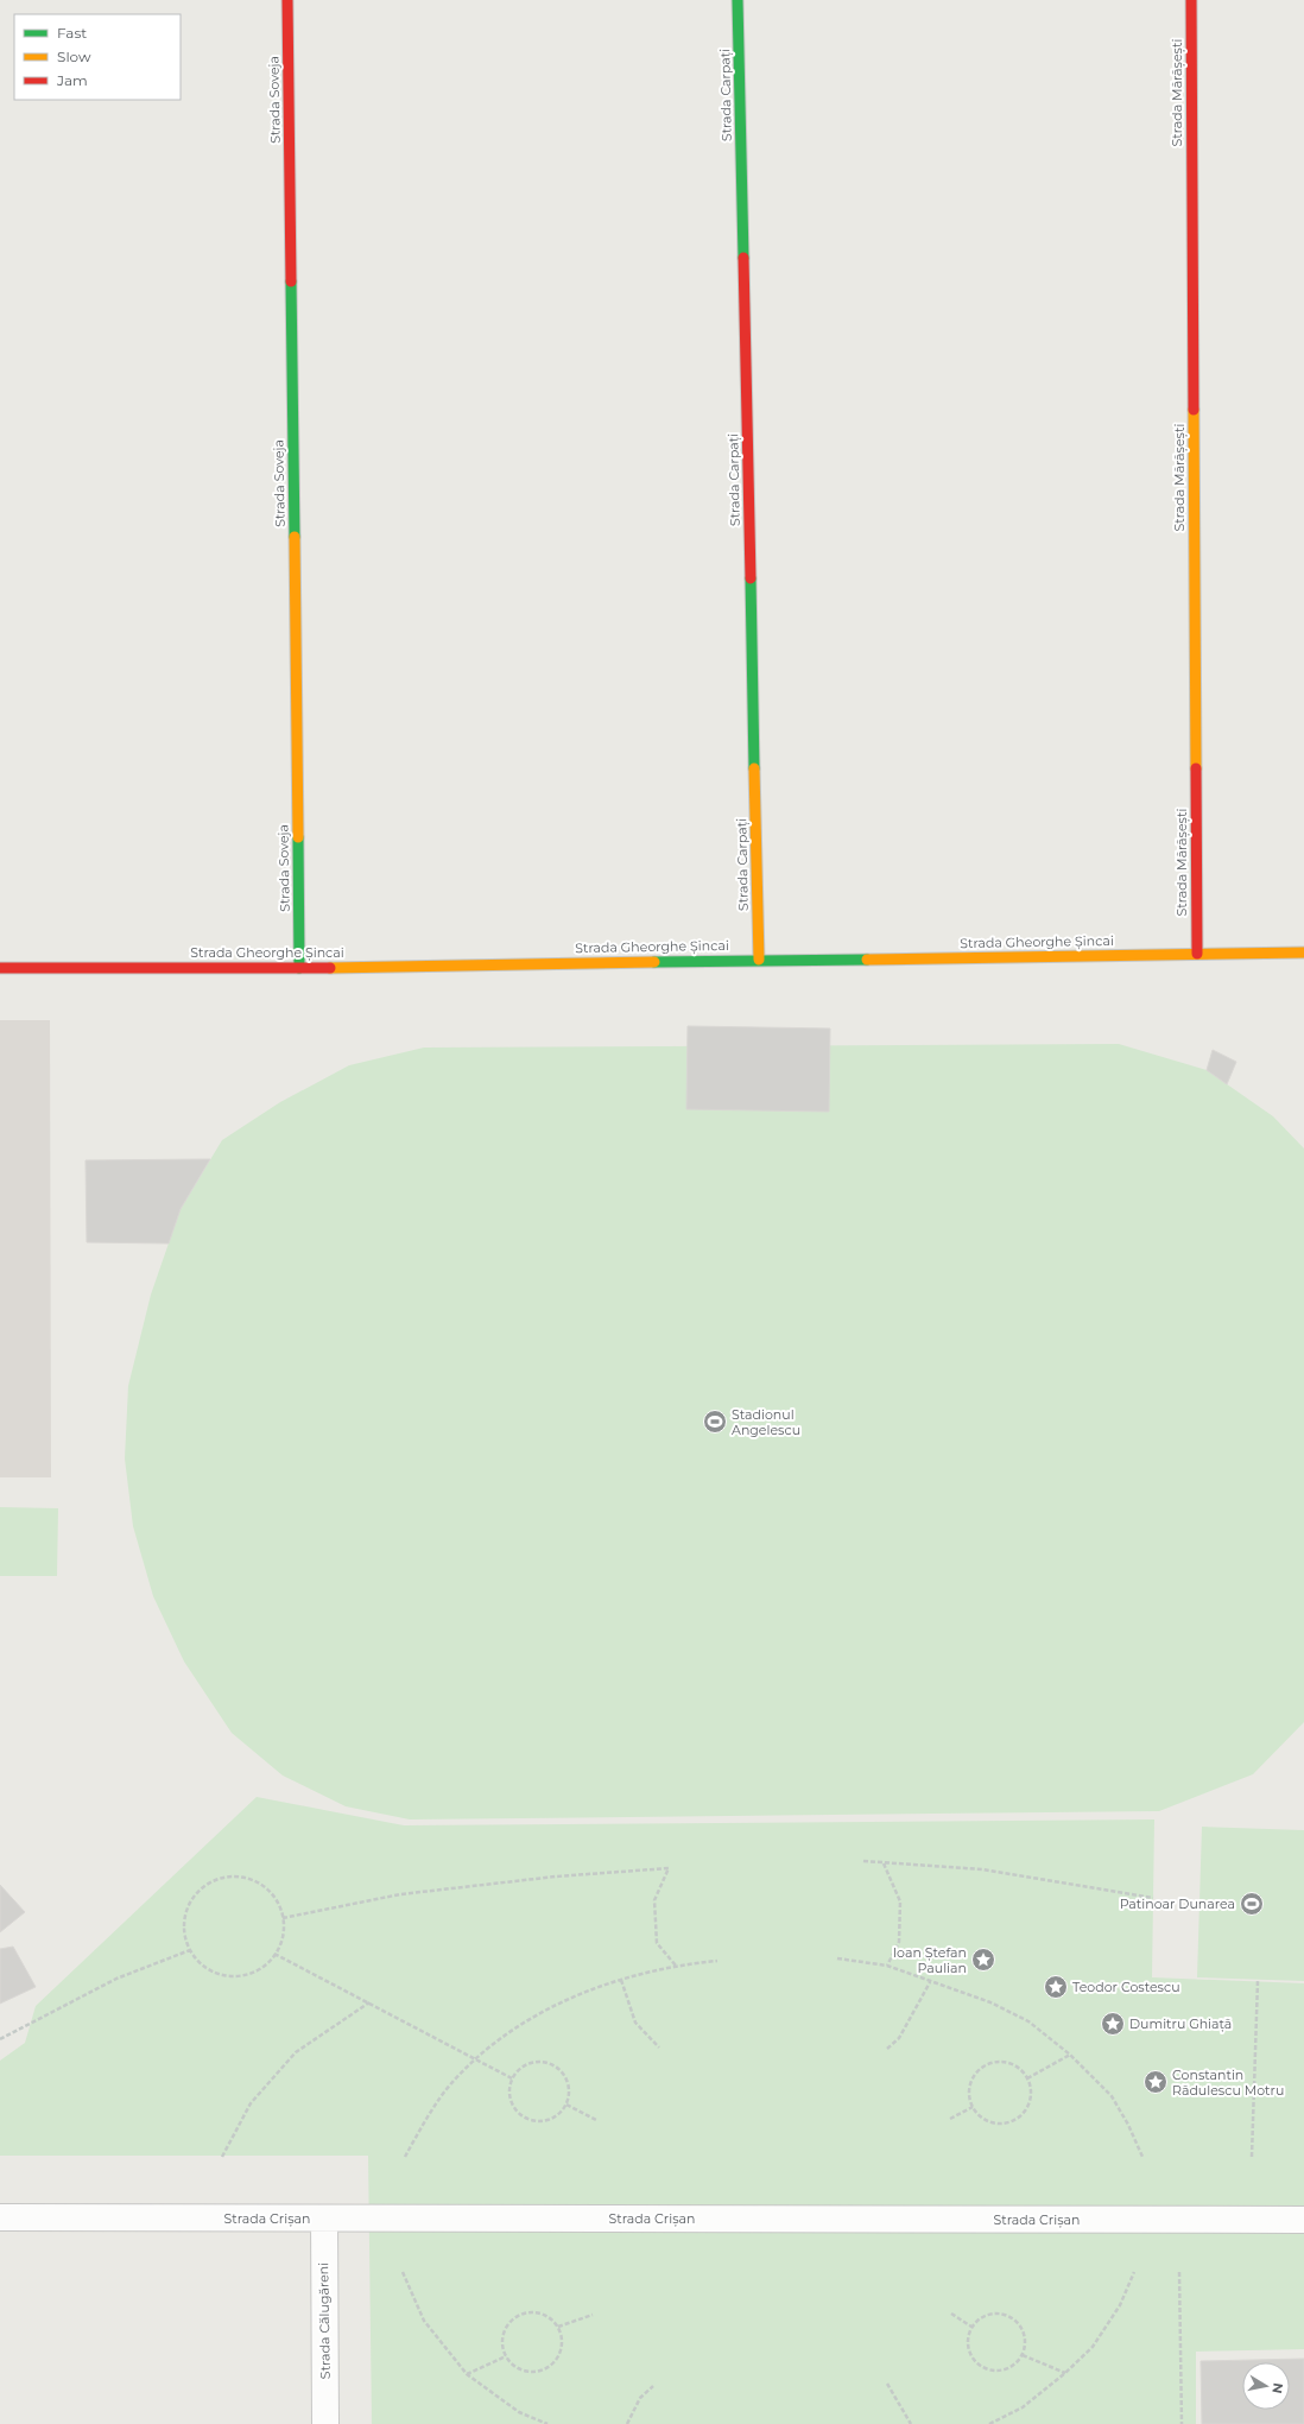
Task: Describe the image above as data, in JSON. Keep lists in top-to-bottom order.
{
  "streets": {
    "street": [
      "Strada Mărășești",
      "Strada Carpați",
      "Strada Soveja",
      "Strada Gheorghe Șincai",
      "Strada Crișan",
      "Strada Călugăreni"
    ]
  },
  "crossings": [
    ["Strada Mărășești", "Strada Gheorghe Șincai"],
    ["Strada Carpați", "Strada Gheorghe Șincai"],
    ["Strada Soveja", "Strada Gheorghe Șincai"],
    ["Strada Crișan", "Strada Călugăreni"]
  ],
  "places": {
    "sports": ["Stadionul Angelescu", "Patinoar Dunarea"],
    "place": [
      "Ioan Ștefan Paulian",
      "Teodor Costescu",
      "Dumitru Ghiață",
      "Constantin Rădulescu Motru"
    ]
  },
  "legend": ["Fast", "Slow", "Jam"],
  "north": "right"
}
